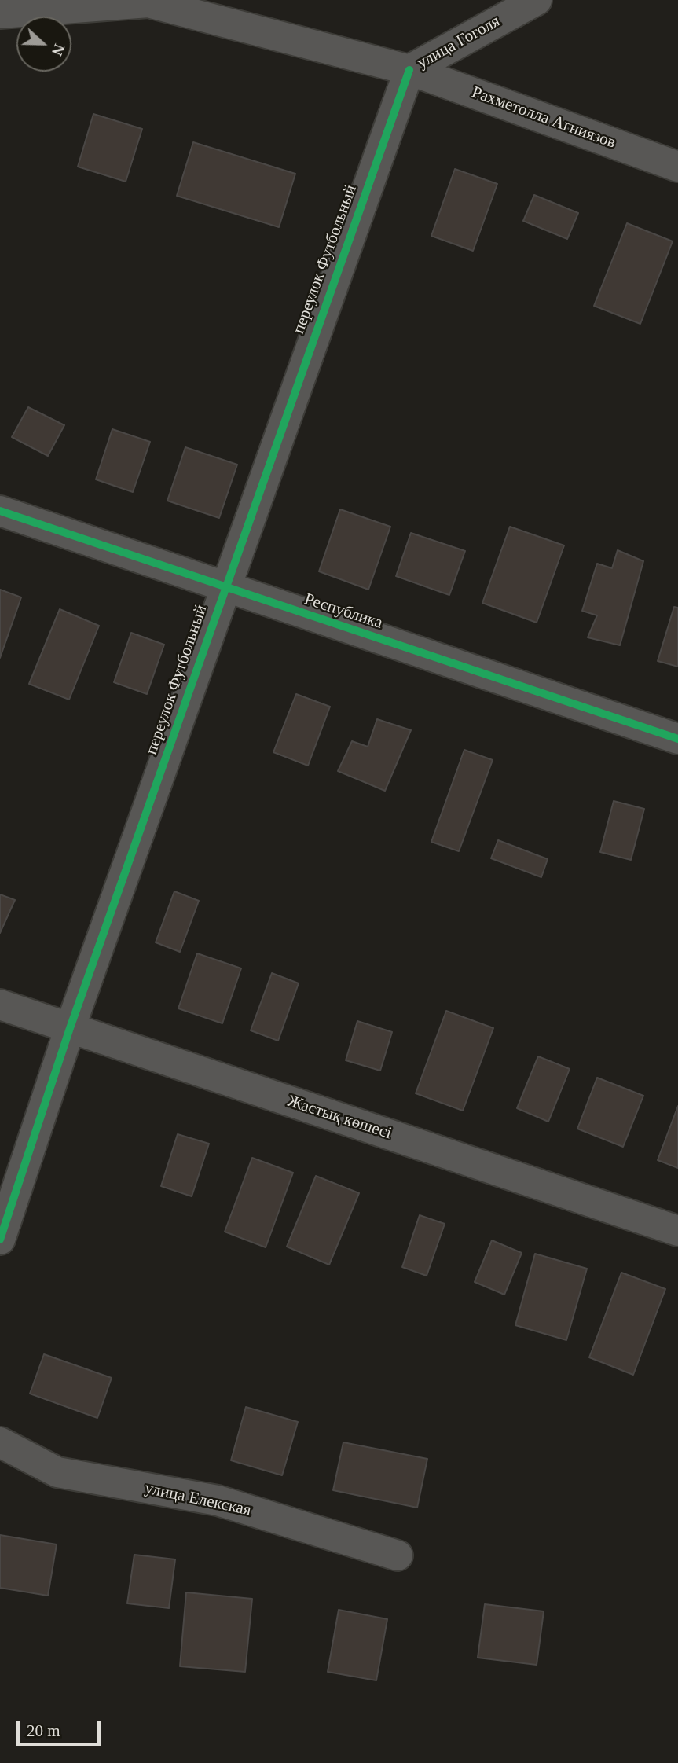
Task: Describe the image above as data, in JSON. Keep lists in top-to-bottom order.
{
  "streets": {
    "street": [
      "улица Гоголя",
      "Рахметолла Агниязов",
      "переулок Футбольный",
      "Республика",
      "Жастық көшесі",
      "улица Елекская"
    ]
  },
  "crossings": [
    ["улица Гоголя", "Рахметолла Агниязов"],
    ["улица Гоголя", "переулок Футбольный"],
    ["Рахметолла Агниязов", "переулок Футбольный"],
    ["переулок Футбольный", "Республика"],
    ["переулок Футбольный", "Жастық көшесі"]
  ],
  "scale_bar": "20 m",
  "north": "right"
}
